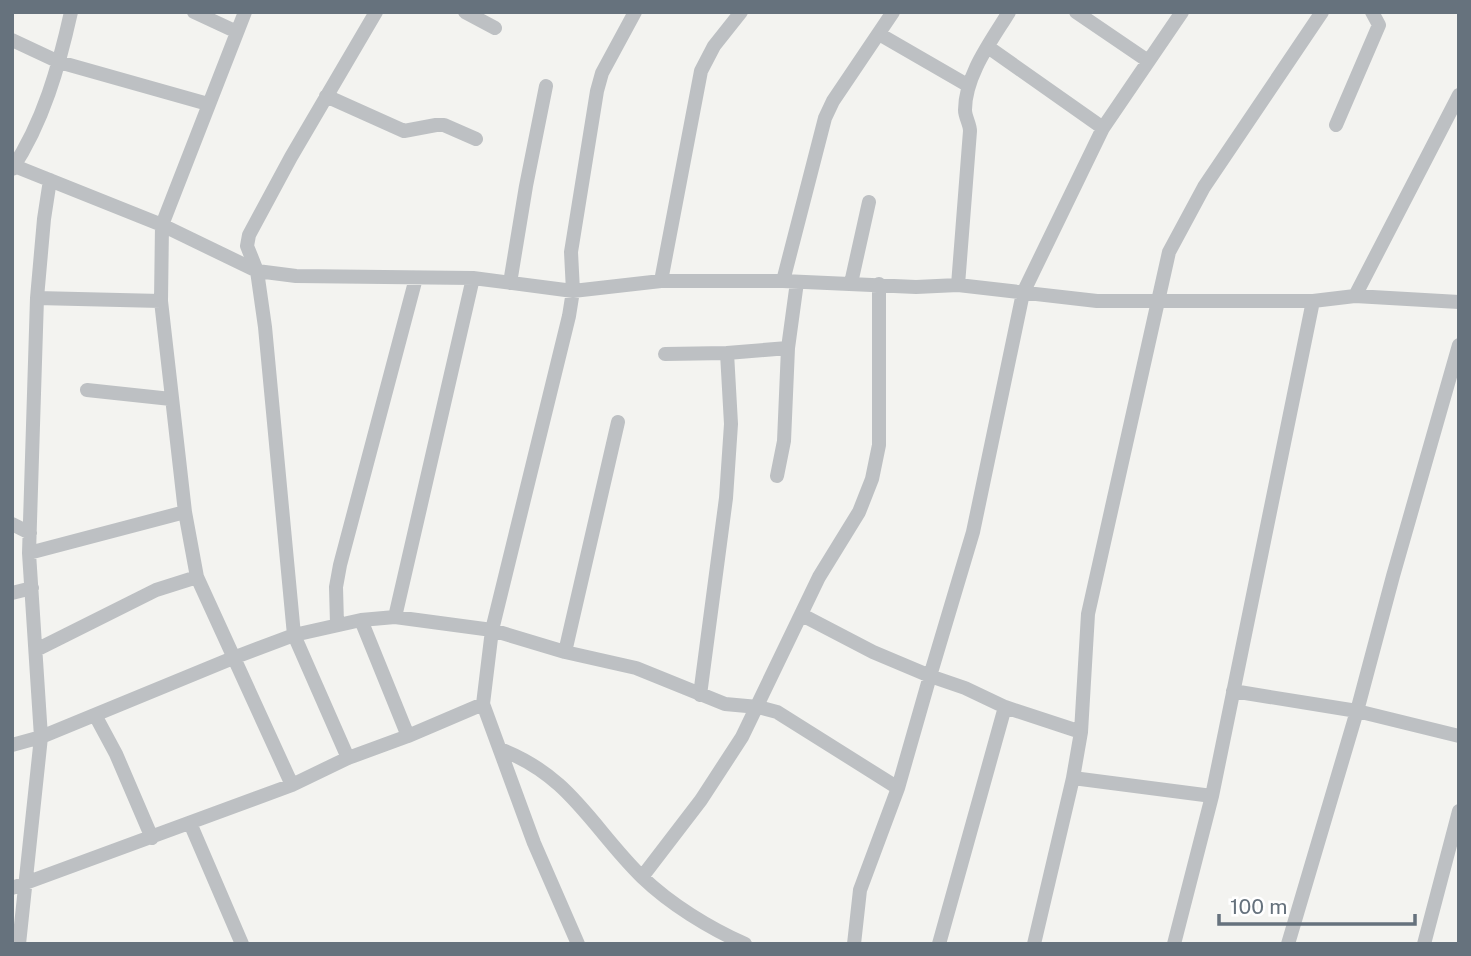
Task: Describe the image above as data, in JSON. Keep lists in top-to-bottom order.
{
  "scale_bar": "100 m"
}
